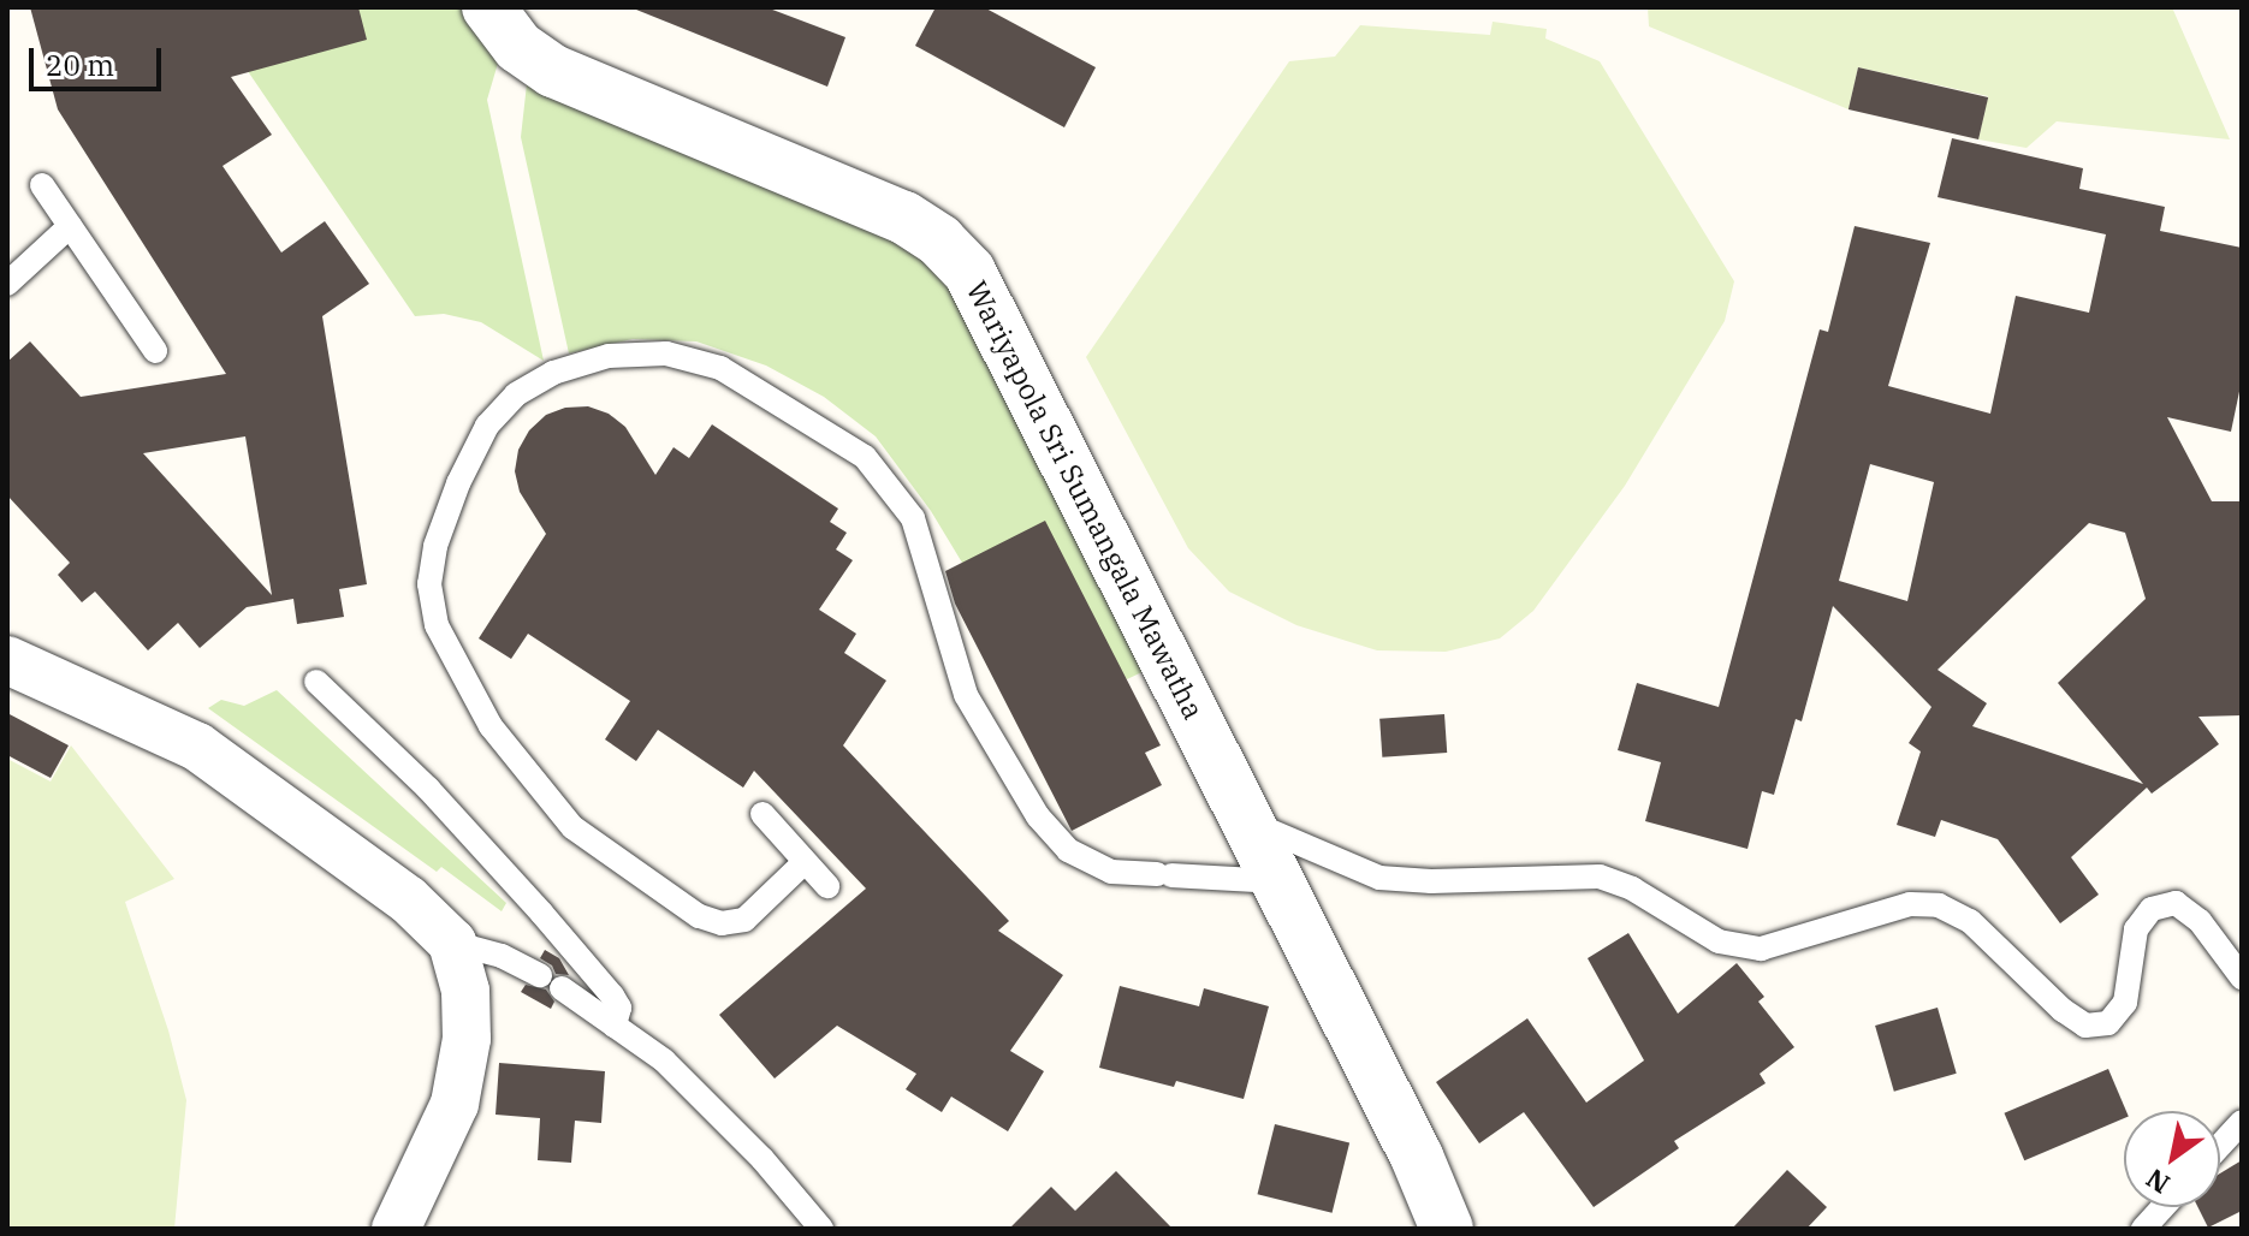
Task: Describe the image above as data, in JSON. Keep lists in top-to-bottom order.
{
  "streets": {
    "street": ["Wariyapola Sri Sumangala Mawatha"]
  },
  "scale_bar": "20 m",
  "north": "bottom left"
}
